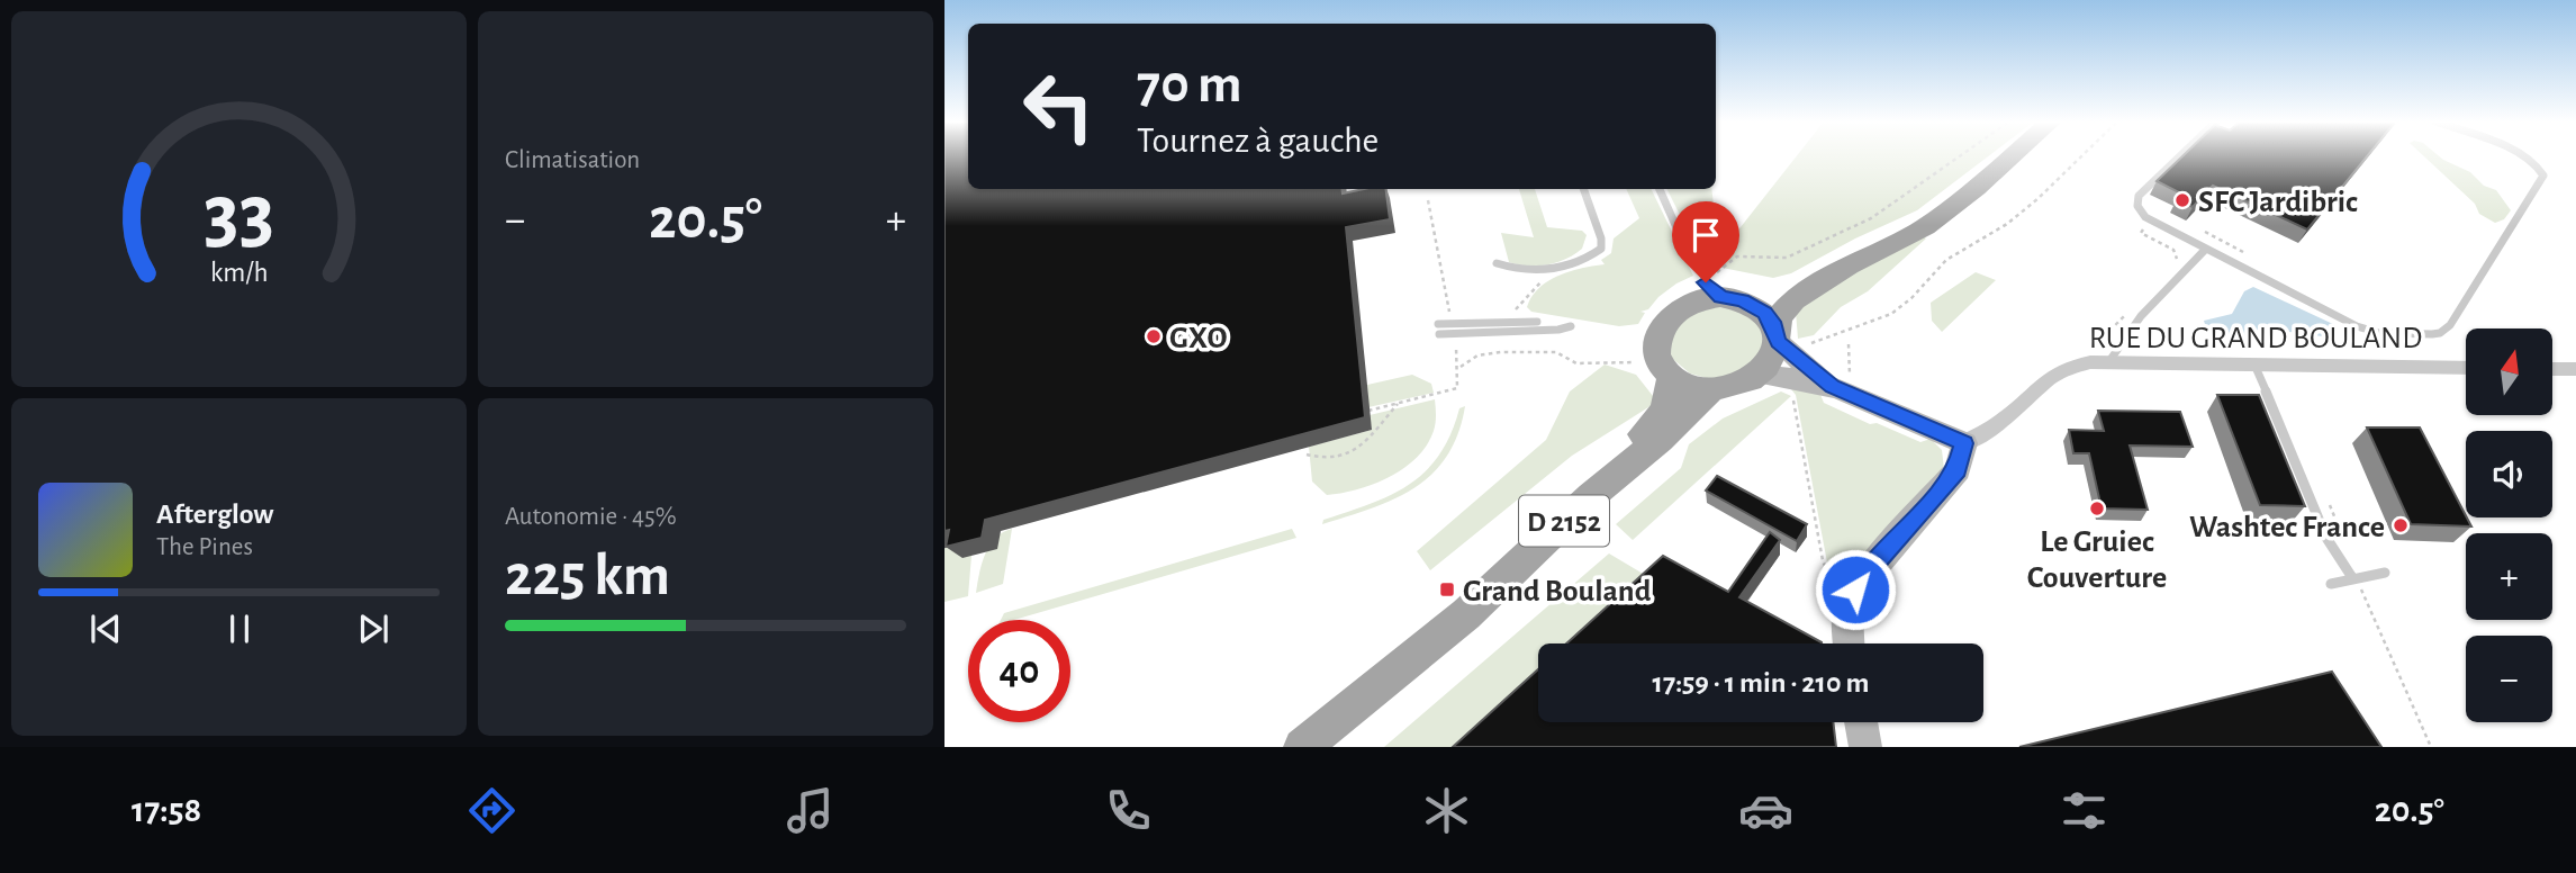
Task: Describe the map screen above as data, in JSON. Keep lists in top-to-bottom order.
{
  "streets": {
    "main road": ["D 2152"],
    "street": ["RUE DU GRAND BOULAND"]
  },
  "places": {
    "other": [
      "SFC Jardibric",
      "GXO",
      "Le Gruiec Couverture",
      "Washtec France"
    ],
    "transit": ["Grand Bouland"]
  },
  "north": "top",
  "page": {
    "tile": [
      "Climatisation",
      ["Autonomie · 45%", "225 km"]
    ],
    "turn": ["70 m", "Tournez à gauche"],
    "heat": ["−", "20.5°", "+"],
    "map_buttons": ["+", "−"],
    "song": ["Afterglow", "The Pines"],
    "limit": "40",
    "trip": "17:59 · 1 min · 210 m",
    "tabs": ["17:58", "20.5°"],
    "gauge": ["33", "km/h"]
  }
}
